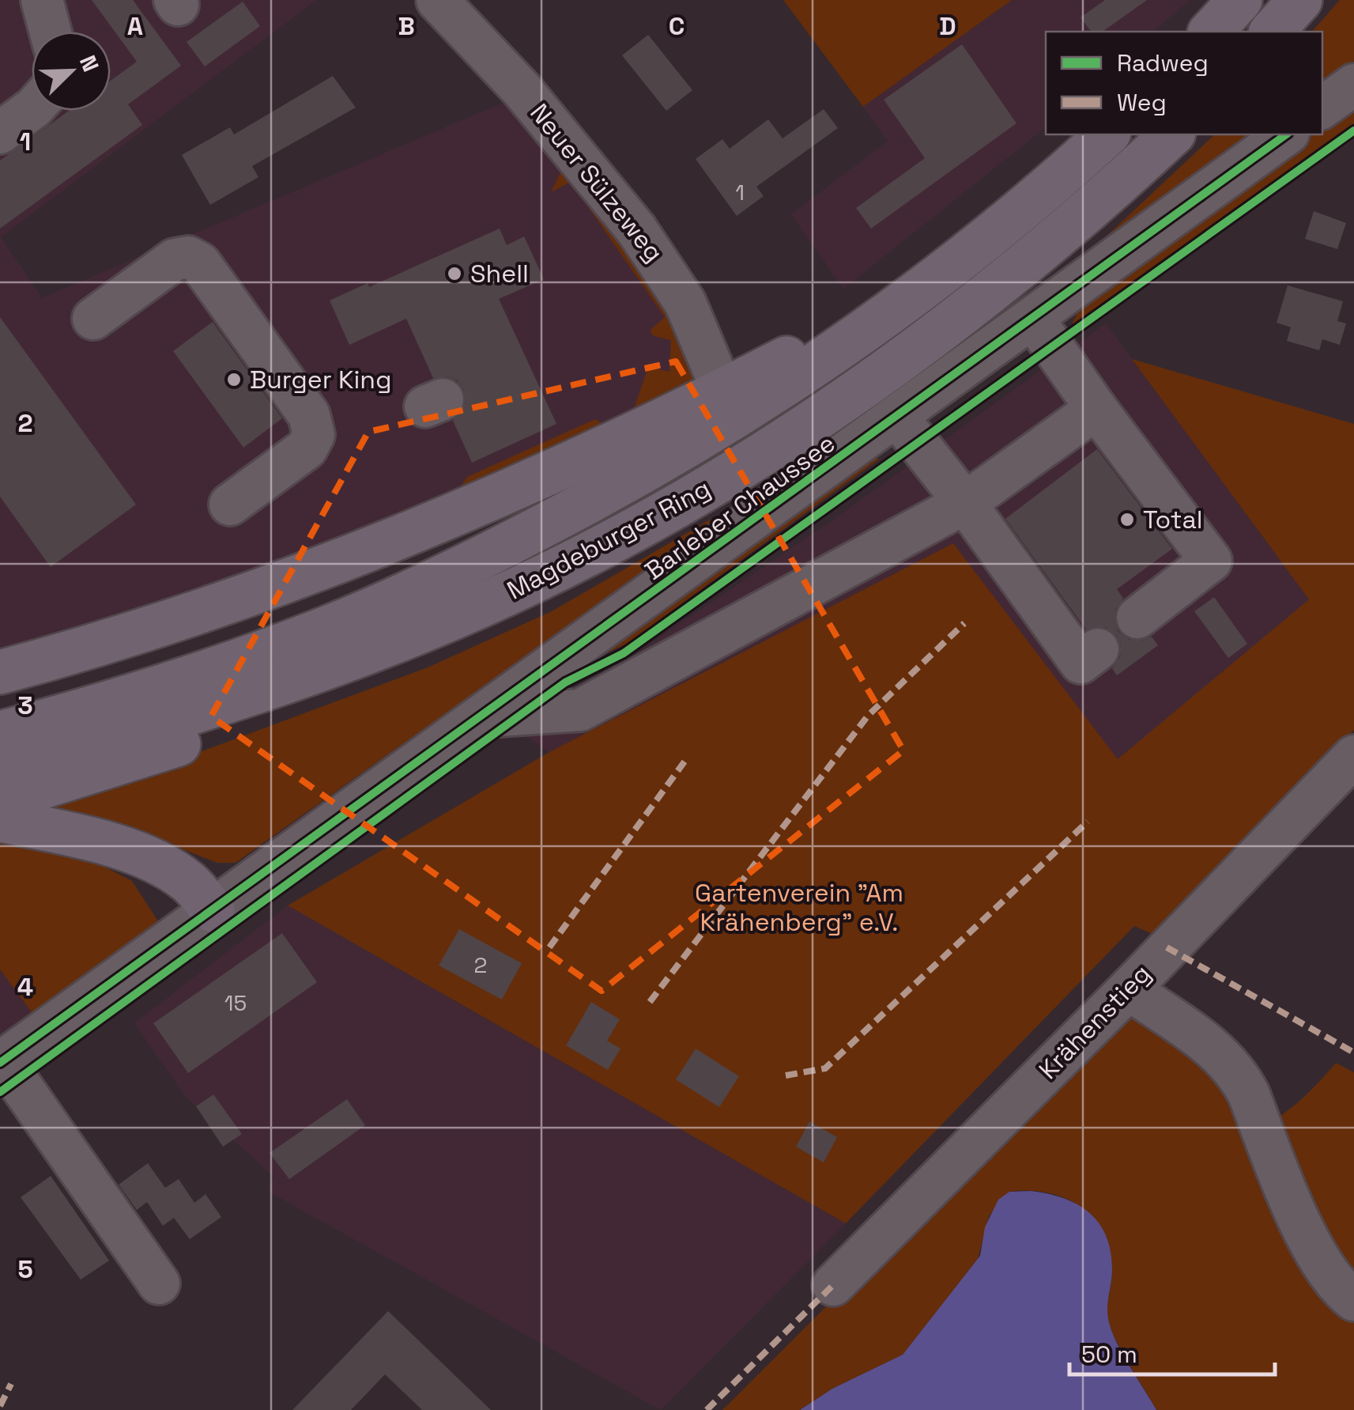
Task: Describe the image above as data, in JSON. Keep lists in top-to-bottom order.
{
  "streets": {
    "highway": ["Magdeburger Ring"],
    "street": ["Neuer Sülzeweg", "Barleber Chaussee", "Krähenstieg"]
  },
  "parks": ["Gartenverein \"Am Krähenberg\" e.V."],
  "places": ["Shell", "Burger King", "Total"],
  "house_numbers": ["1", "2", "15"],
  "legend": ["Radweg", "Weg"],
  "scale_bar": "50 m",
  "north": "top right",
  "grid": {
    "columns": [
      "A",
      "B",
      "C",
      "D"
    ],
    "rows": [
      "1",
      "2",
      "3",
      "4",
      "5"
    ]
  }
}
